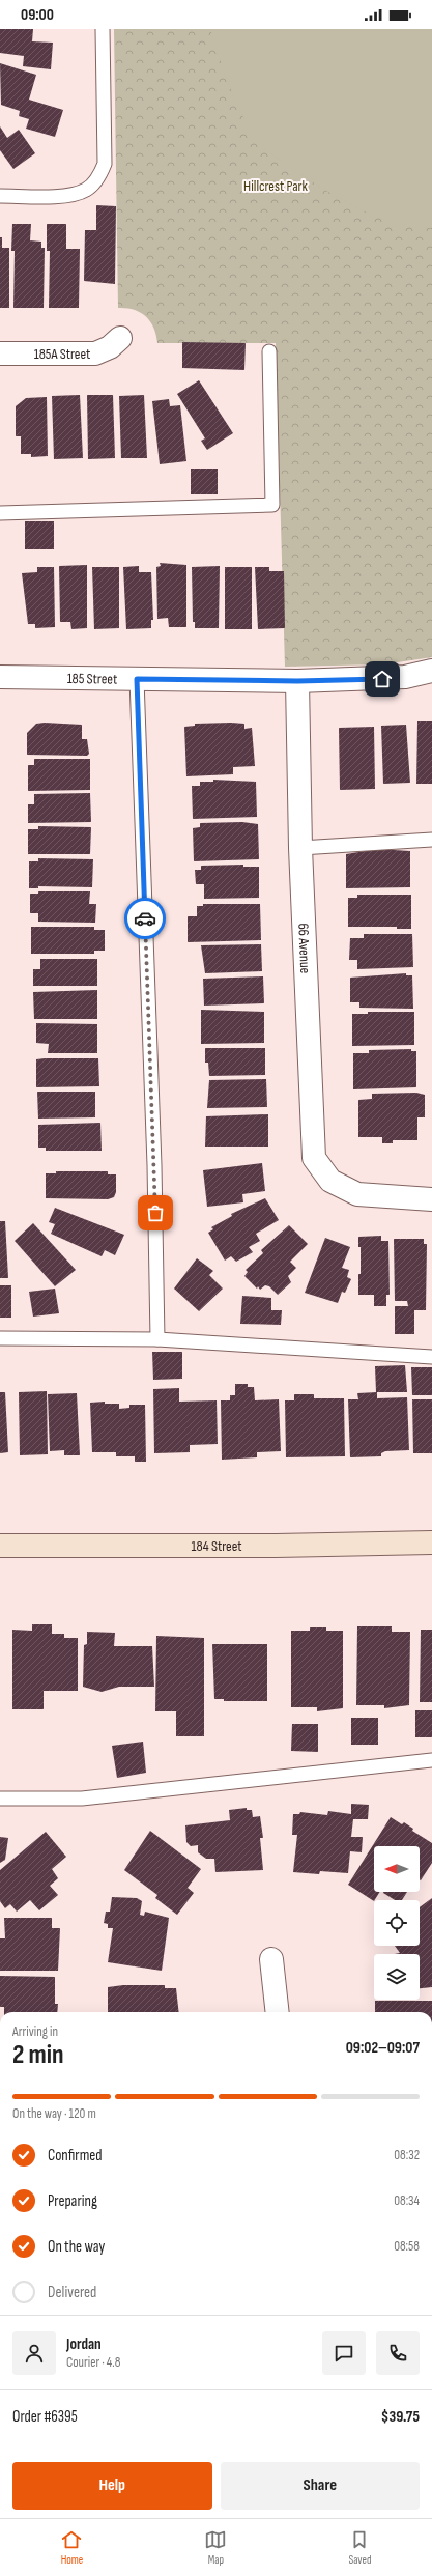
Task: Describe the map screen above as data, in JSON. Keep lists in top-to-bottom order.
{
  "streets": {
    "main road": ["184 Street"],
    "street": ["185A Street", "185 Street", "66 Avenue"]
  },
  "crossings": [
    ["185 Street", "66 Avenue"]
  ],
  "parks": ["Hillcrest Park"],
  "north": "left",
  "page": {
    "status": "09:00",
    "heading": ["2 min", "Arriving in", "09:02–09:07"],
    "panel": [
      "Jordan",
      "Courier · 4.8",
      "Order #6395",
      "$39.75"
    ],
    "bar": "On the way · 120 m",
    "list": [
      ["Confirmed", "08:32"],
      ["Preparing", "08:34"],
      ["On the way", "08:58"],
      "Delivered"
    ],
    "buttons": ["Help", "Share"],
    "tabs": ["Home", "Map", "Saved"]
  }
}
